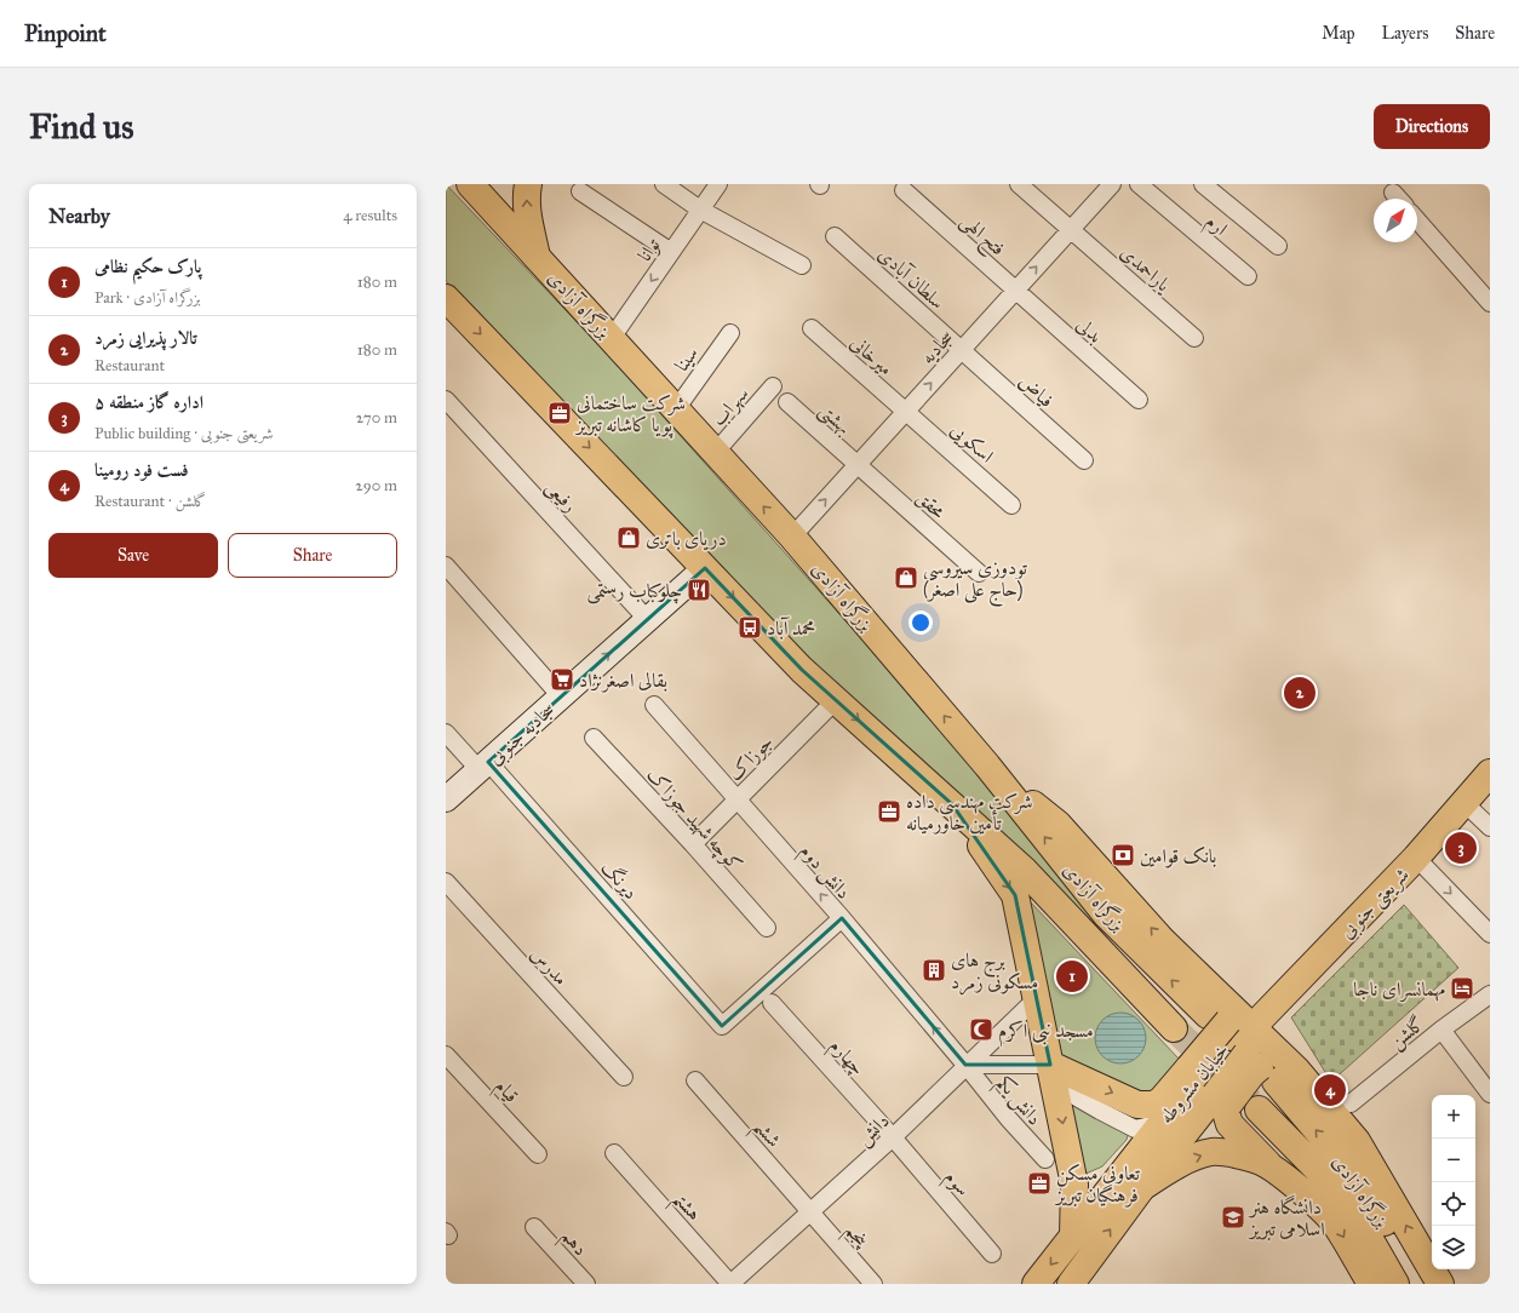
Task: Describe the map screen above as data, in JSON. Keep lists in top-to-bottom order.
{
  "streets": {
    "main road": ["بزرگراه آزادی", "شریعتی جنوبی", "خیابان مشروطه"],
    "street": [
      "ارم",
      "فتح الهی",
      "توانا",
      "یاراحمدی",
      "سلطان آبادی",
      "بدلی",
      "سجادیه",
      "میرخانی",
      "سینا",
      "فیاض",
      "سهراب",
      "بهشتی",
      "اسکویی",
      "رفیعی",
      "محقق",
      "سجادیه جنوبی",
      "جوزاک",
      "کوچه شهید جوزاک",
      "دانش دوم",
      "دیرنگ",
      "مدرس",
      "گلشن",
      "چهارم",
      "قیام",
      "دانش یکم",
      "دانش",
      "ششم",
      "سوم",
      "هشتم",
      "پنجم",
      "دهم"
    ]
  },
  "crossings": [
    ["فتح الهی", "بدلی"],
    ["فتح الهی", "سجادیه"],
    ["توانا", "بزرگراه آزادی"],
    ["یاراحمدی", "سجادیه"],
    ["سلطان آبادی", "سجادیه"],
    ["سلطان آبادی", "فیاض"],
    ["بزرگراه آزادی", "سجادیه"],
    ["بزرگراه آزادی", "سینا"],
    ["بزرگراه آزادی", "سهراب"],
    ["بزرگراه آزادی", "سجادیه جنوبی"],
    ["بزرگراه آزادی", "جوزاک"],
    ["بزرگراه آزادی", "شریعتی جنوبی"],
    ["بدلی", "سجادیه"],
    ["سجادیه", "میرخانی"],
    ["سجادیه", "فیاض"],
    ["سجادیه", "بهشتی"],
    ["سجادیه", "اسکویی"],
    ["سجادیه", "محقق"],
    ["میرخانی", "اسکویی"],
    ["بهشتی", "محقق"],
    ["رفیعی", "سجادیه جنوبی"],
    ["سجادیه جنوبی", "دیرنگ"],
    ["جوزاک", "کوچه شهید جوزاک"],
    ["جوزاک", "دانش دوم"],
    ["دانش دوم", "دیرنگ"],
    ["دانش دوم", "دانش یکم"],
    ["دانش دوم", "دانش"],
    ["چهارم", "دانش"],
    ["چهارم", "سوم"],
    ["دانش یکم", "دانش"],
    ["دانش", "ششم"],
    ["دانش", "سوم"],
    ["دانش", "هشتم"],
    ["دانش", "پنجم"],
    ["ششم", "پنجم"]
  ],
  "one_way": ["توانا", "سجادیه", "دانش دوم"],
  "places": {
    "office": ["شرکت ساختمانی پویا کاشانه تبریز", "شرکت مهندسى داده تأمین خاورمیانه", "تعاونی مسکن فرهنگیان تبریز"],
    "shop": ["دریای باتری", "تودوزی سیروسی (حاج علی اصغر)"],
    "restaurant": ["چلوکباب رستمی"],
    "bus stop": ["محمد آباد"],
    "supermarket": ["بقالی اصغرنژاد"],
    "bank": ["بانک قوامین"],
    "building": ["برج های مسکونی زمرد"],
    "hotel": ["مهمانسرای ناجا"],
    "mosque": ["مسجد نبی اکرم"],
    "school or university": ["دانشگاه هنر اسلامی تبریز"]
  },
  "north": "top right",
  "page": {
    "header": "Pinpoint",
    "nav": ["Map", "Layers", "Share"],
    "buttons": [
      "Directions",
      ["Save", "Share"]
    ],
    "title": "Find us",
    "heading": ["Nearby", "4 results"],
    "list": [
      {
        "mark": "1",
        "name": "پارک حکیم نظامی",
        "note": "Park · بزرگراه آزادی",
        "value": "180 m"
      },
      {
        "mark": "2",
        "name": "تالار پذیرایی زمرد",
        "note": "Restaurant",
        "value": "180 m"
      },
      {
        "mark": "3",
        "name": "اداره گاز منطقه ۵",
        "note": "Public building · شریعتی جنوبی",
        "value": "270 m"
      },
      {
        "mark": "4",
        "name": "فست فود رومینا",
        "note": "Restaurant · گلشن",
        "value": "290 m"
      }
    ],
    "pins": [
      "2",
      "3",
      "1",
      "4"
    ],
    "map_buttons": ["+", "−"]
  }
}
